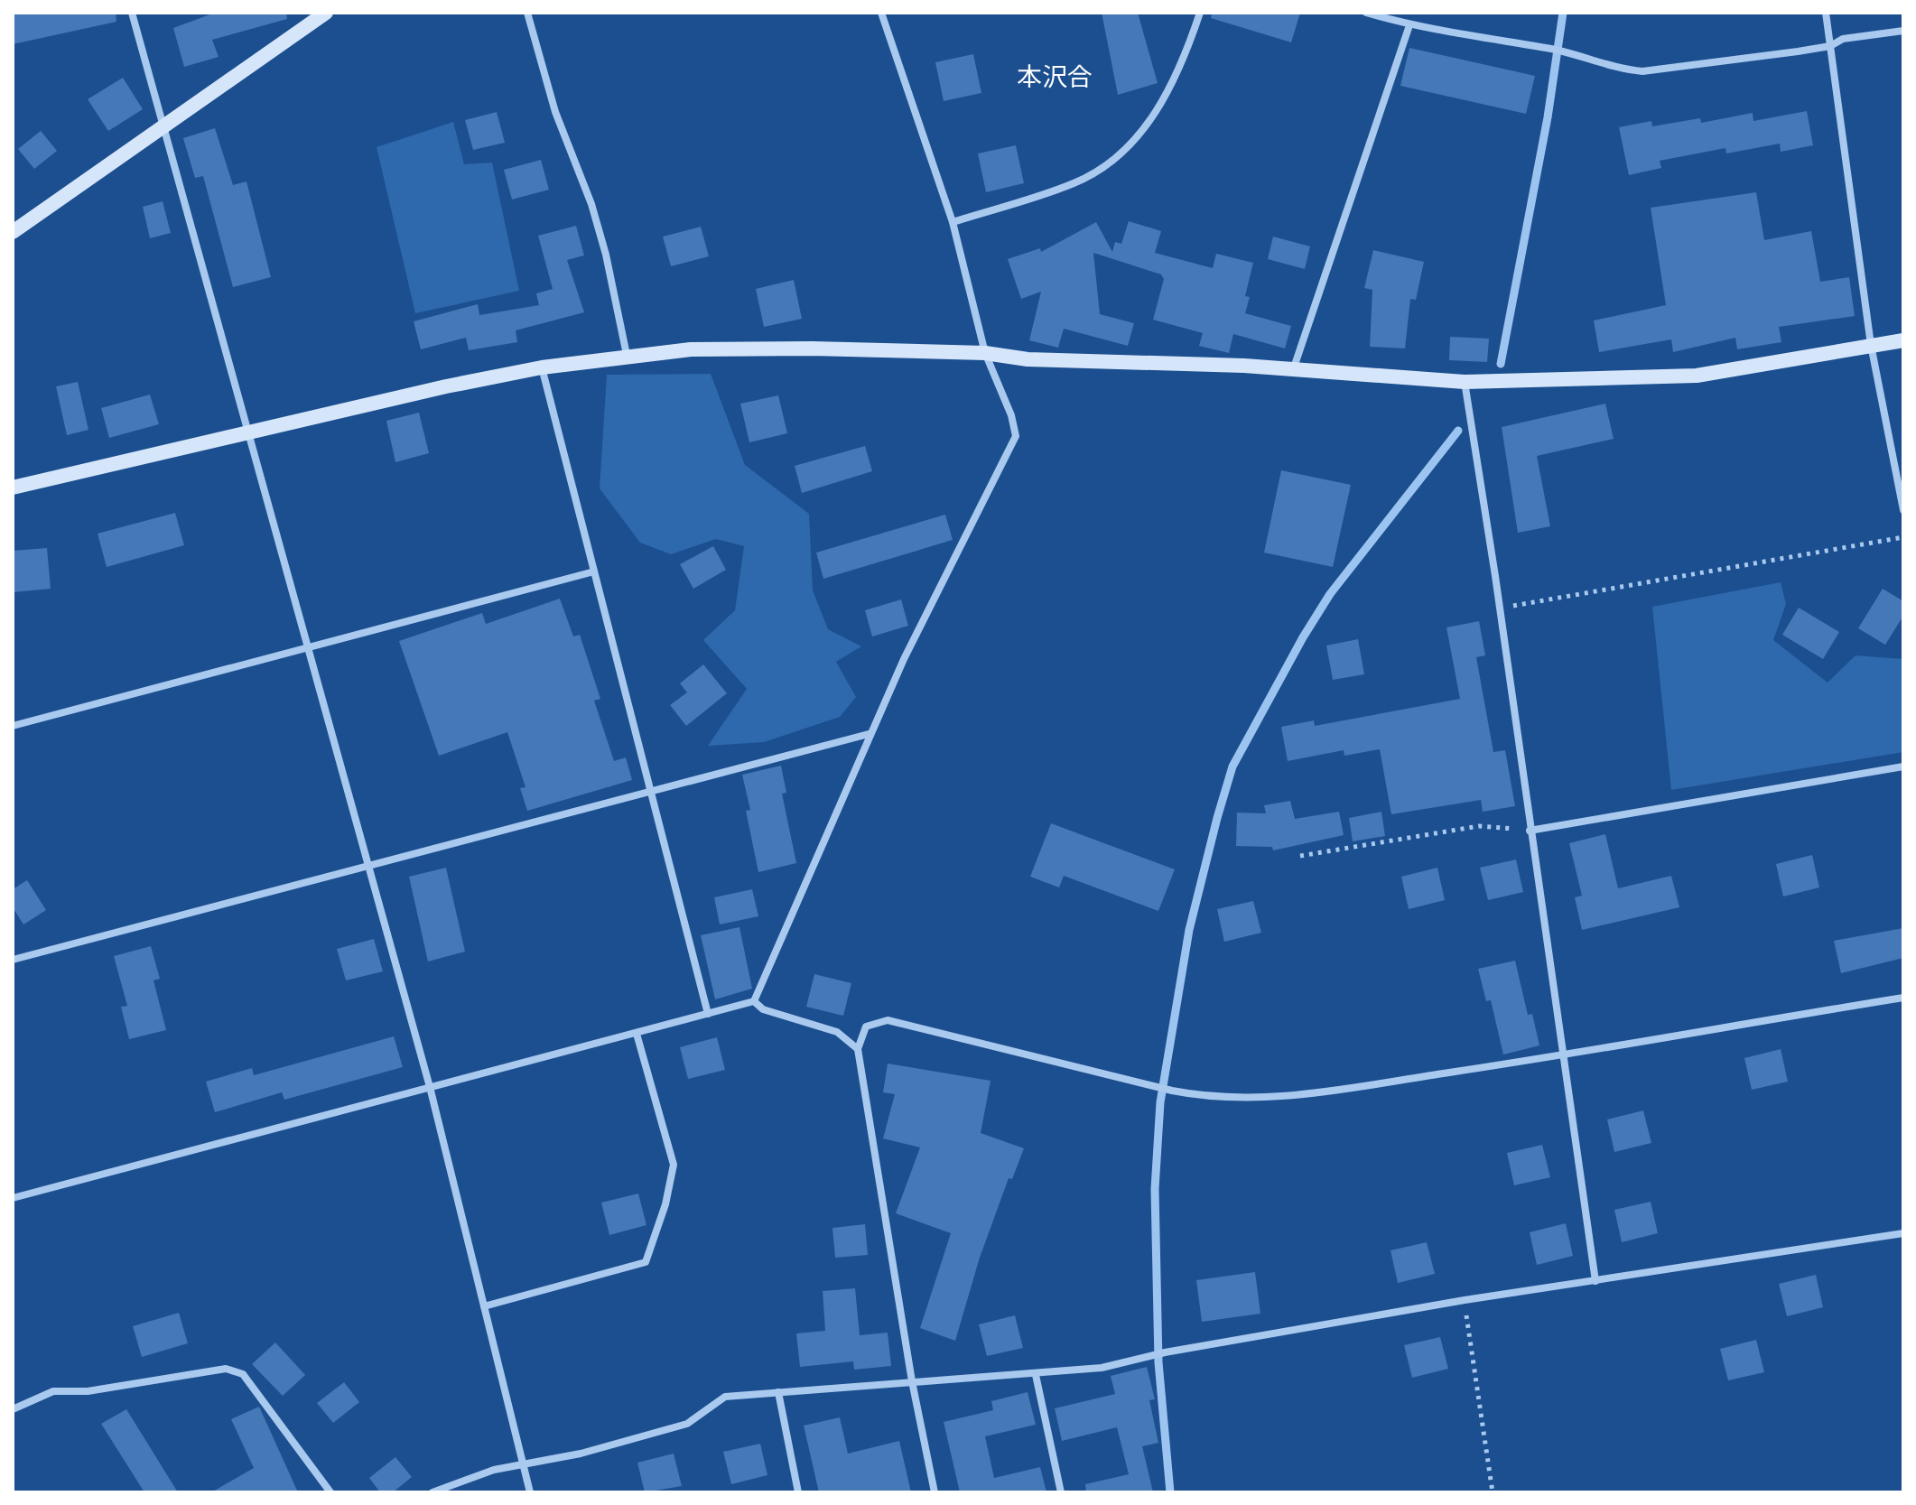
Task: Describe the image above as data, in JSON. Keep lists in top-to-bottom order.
{
  "districts": ["本沢合"]
}
